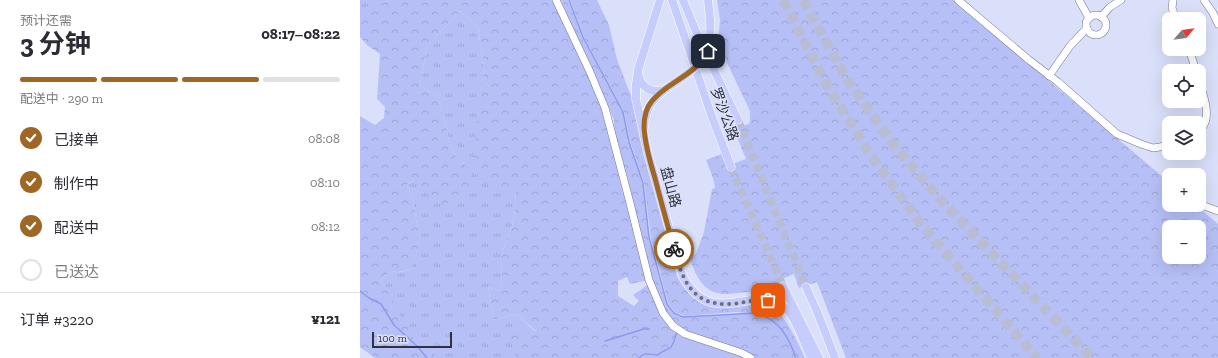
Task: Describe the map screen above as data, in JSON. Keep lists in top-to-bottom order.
{
  "streets": {
    "main road": ["罗沙公路", "盘山路"]
  },
  "scale_bar": "100 m",
  "north": "top right",
  "page": {
    "heading": ["3 分钟", "预计还需", "08:17–08:22"],
    "panel": ["订单 #3220", "¥121"],
    "map_buttons": ["+", "−"],
    "bar": "配送中 · 290 m",
    "list": [
      ["已接单", "08:08"],
      ["制作中", "08:10"],
      ["配送中", "08:12"],
      "已送达"
    ],
    "scale": "100 m"
  }
}
